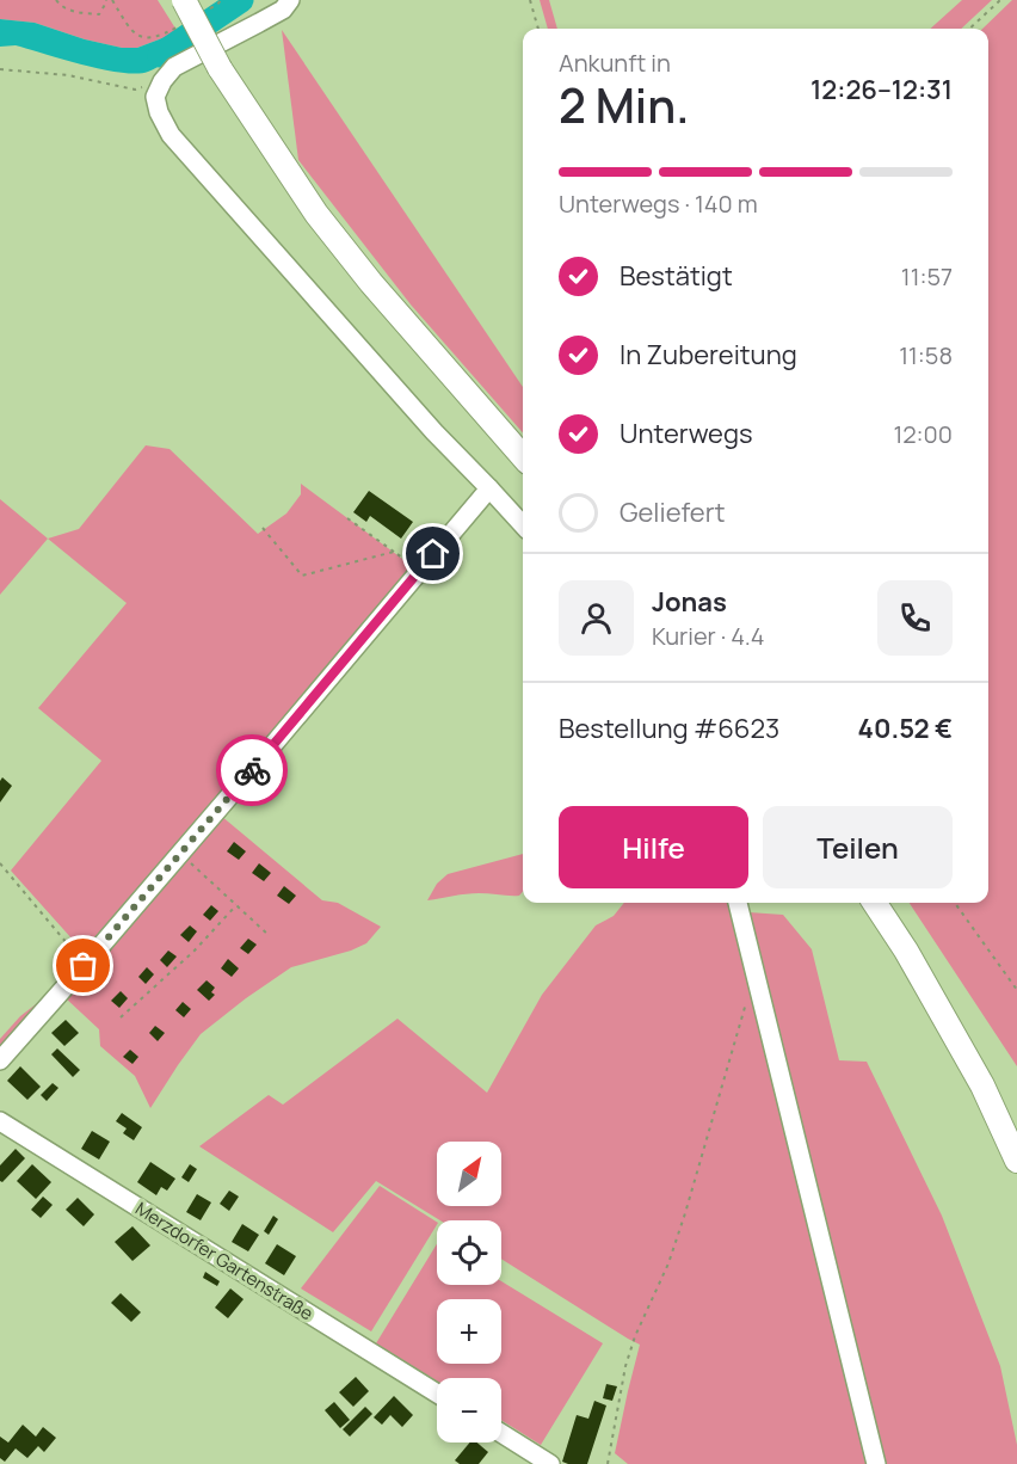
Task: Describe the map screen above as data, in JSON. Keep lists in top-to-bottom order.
{
  "streets": {
    "street": ["Merzdorfer Gartenstraße"]
  },
  "north": "top right",
  "page": {
    "heading": ["2 Min.", "Ankunft in", "12:26–12:31"],
    "panel": [
      "Jonas",
      "Kurier · 4.4",
      "Bestellung #6623",
      "40.52 €"
    ],
    "bar": "Unterwegs · 140 m",
    "list": [
      ["Bestätigt", "11:57"],
      ["In Zubereitung", "11:58"],
      ["Unterwegs", "12:00"],
      "Geliefert"
    ],
    "buttons": ["Hilfe", "Teilen"],
    "map_buttons": ["+", "−"]
  }
}
